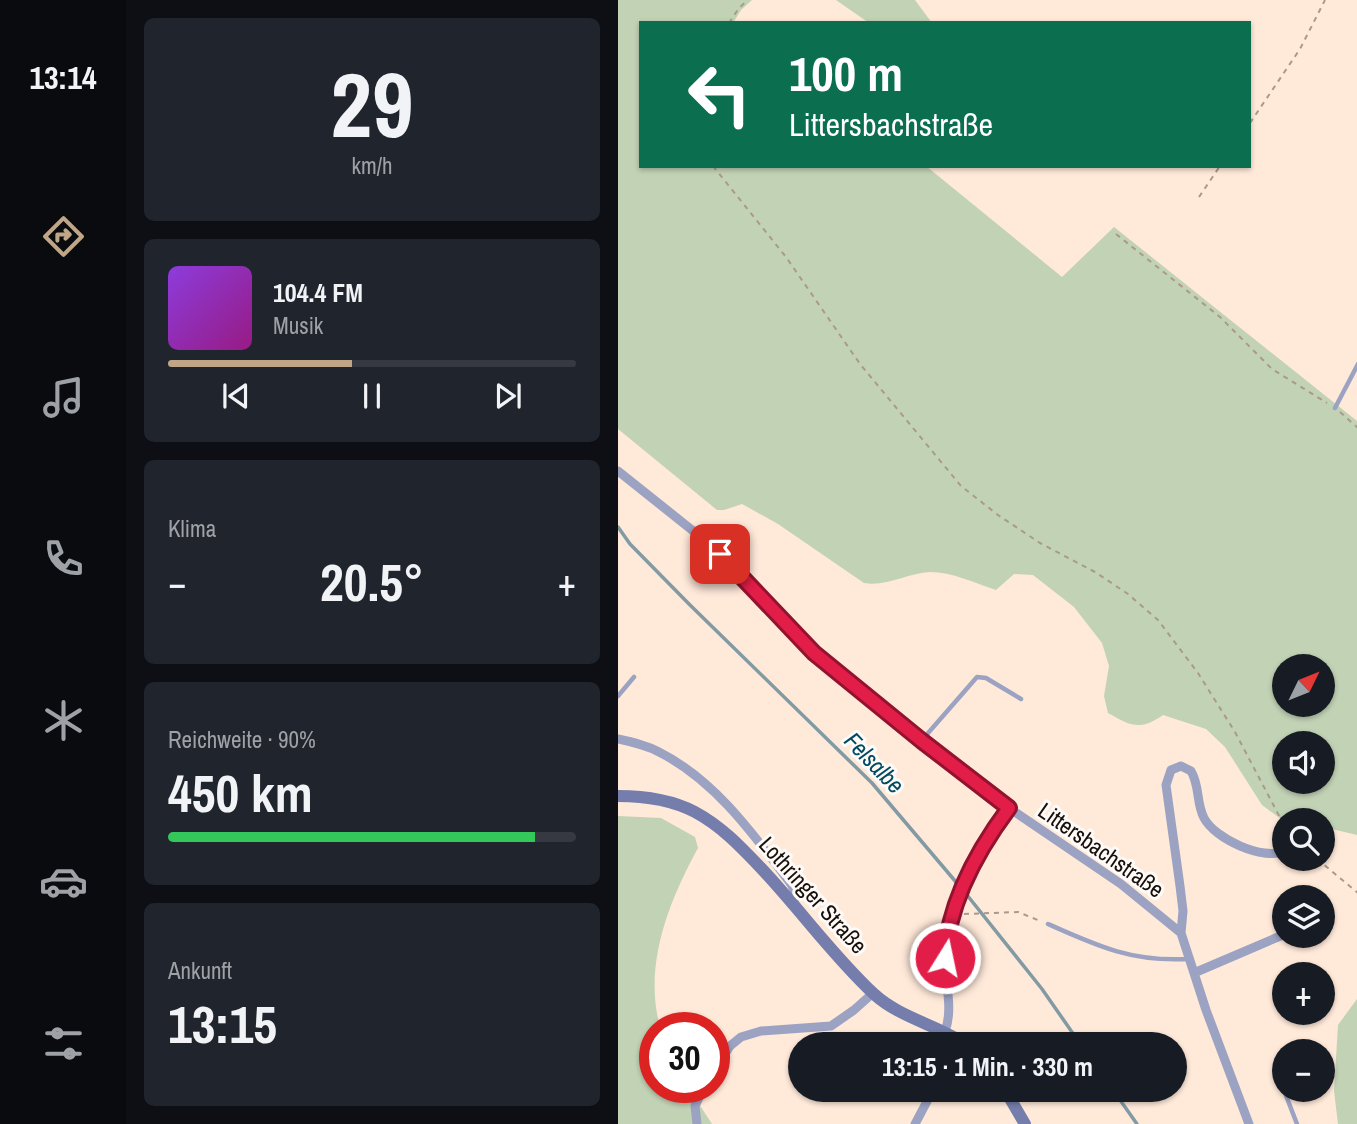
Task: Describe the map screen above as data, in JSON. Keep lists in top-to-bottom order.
{
  "streets": {
    "main road": ["Lothringer Straße"],
    "street": ["Littersbachstraße"]
  },
  "water": ["Felsalbe"],
  "north": "top right",
  "page": {
    "tabs": "13:14",
    "tile": [
      ["29", "km/h"],
      "Klima",
      ["Reichweite · 90%", "450 km"],
      ["Ankunft", "13:15"]
    ],
    "turn": ["100 m", "Littersbachstraße"],
    "song": ["104.4 FM", "Musik"],
    "heat": ["−", "20.5°", "+"],
    "map_buttons": ["+", "−"],
    "limit": "30",
    "trip": "13:15 · 1 Min. · 330 m"
  }
}
